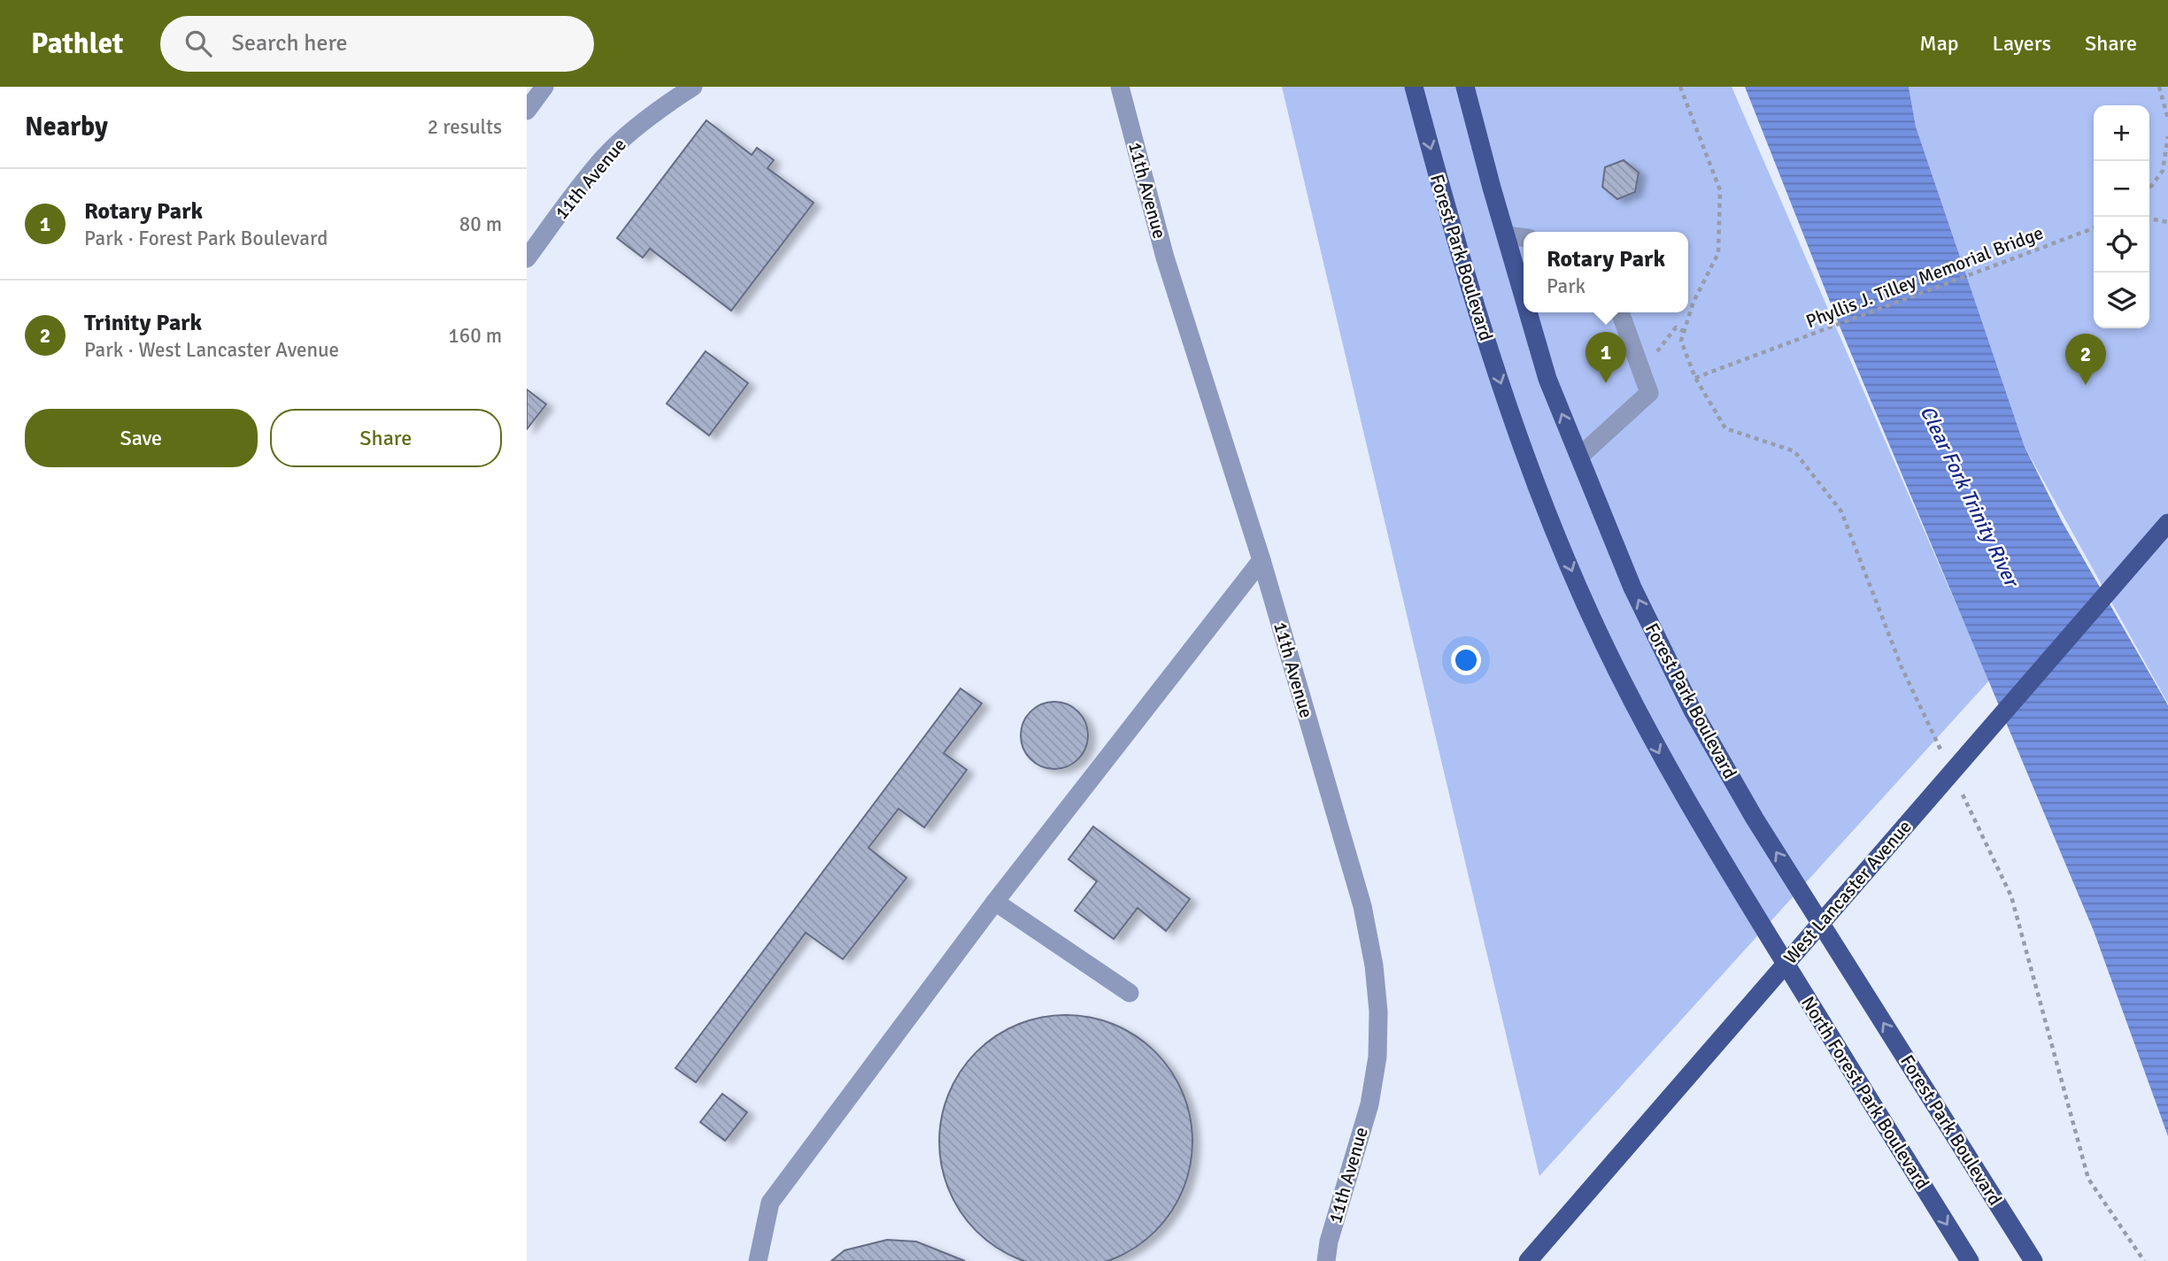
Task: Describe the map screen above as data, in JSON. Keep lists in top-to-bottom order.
{
  "streets": {
    "main road": ["Forest Park Boulevard", "West Lancaster Avenue", "North Forest Park Boulevard"],
    "street": ["11th Avenue"],
    "path": ["Phyllis J. Tilley Memorial Bridge"]
  },
  "crossings": [
    ["Forest Park Boulevard", "North Forest Park Boulevard"]
  ],
  "one_way": ["North Forest Park Boulevard"],
  "water": ["Clear Fork Trinity River"],
  "page": {
    "header": "Pathlet",
    "search": "Search here",
    "nav": ["Map", "Layers", "Share"],
    "heading": ["Nearby", "2 results"],
    "map_buttons": ["+", "−"],
    "list": [
      {
        "mark": "1",
        "name": "Rotary Park",
        "note": "Park · Forest Park Boulevard",
        "value": "80 m"
      },
      {
        "mark": "2",
        "name": "Trinity Park",
        "note": "Park · West Lancaster Avenue",
        "value": "160 m"
      }
    ],
    "popup": ["Rotary Park", "Park"],
    "pins": ["1", "2"],
    "buttons": ["Save", "Share"]
  }
}
